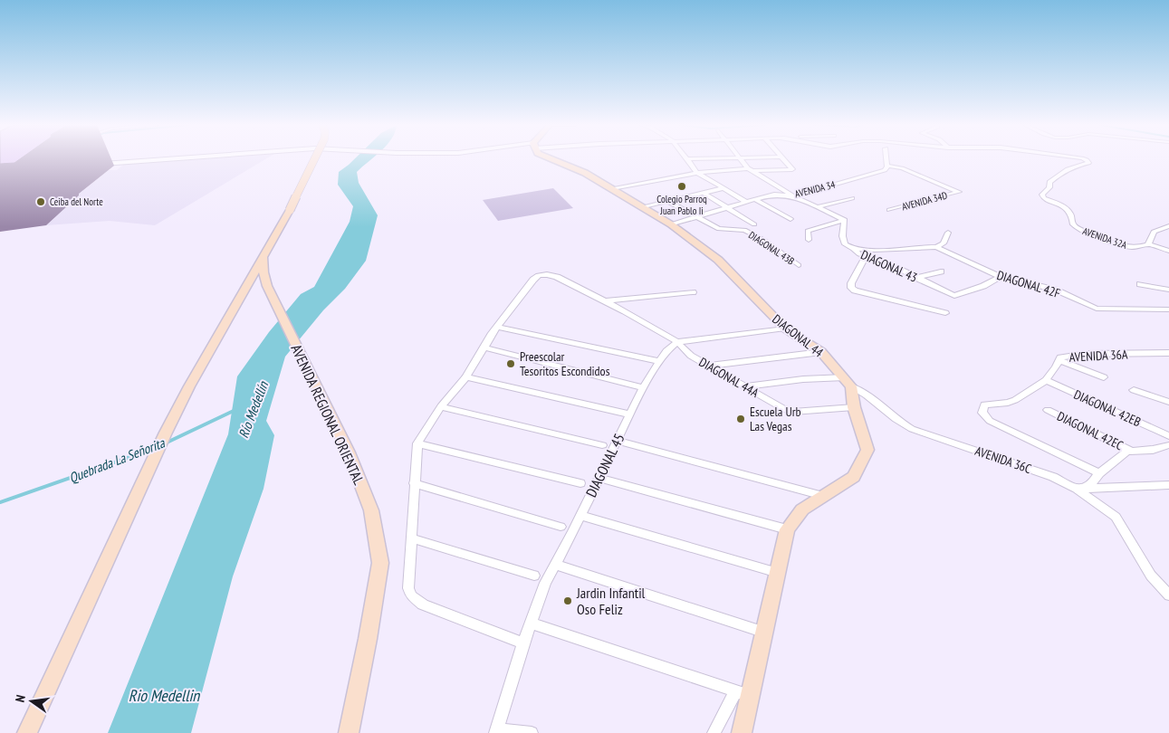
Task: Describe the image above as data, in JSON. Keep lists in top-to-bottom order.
{
  "streets": {
    "main road": ["DIAGONAL 44", "AVENIDA REGIONAL ORIENTAL"],
    "street": [
      "AVENIDA 34",
      "AVENIDA 34D",
      "AVENIDA 32A",
      "DIAGONAL 43B",
      "DIAGONAL 43",
      "DIAGONAL 42F",
      "AVENIDA 36A",
      "DIAGONAL 44A",
      "DIAGONAL 42EB",
      "DIAGONAL 42EC",
      "AVENIDA 36C",
      "DIAGONAL 45"
    ]
  },
  "crossings": [
    ["AVENIDA 34", "DIAGONAL 43B"],
    ["AVENIDA 34", "DIAGONAL 44"],
    ["DIAGONAL 43", "DIAGONAL 42F"],
    ["DIAGONAL 44", "AVENIDA 36C"],
    ["AVENIDA 36A", "DIAGONAL 42EB"],
    ["DIAGONAL 44A", "DIAGONAL 45"]
  ],
  "water": ["Río Medellín", "Quebrada La Señorita", "Rio Medellin"],
  "places": [
    "Colegio Parroq Juan Pablo Ii",
    "Ceiba del Norte",
    "Preescolar Tesoritos Escondidos",
    "Escuela Urb Las Vegas",
    "Jardin Infantil Oso Feliz"
  ],
  "north": "left"
}
